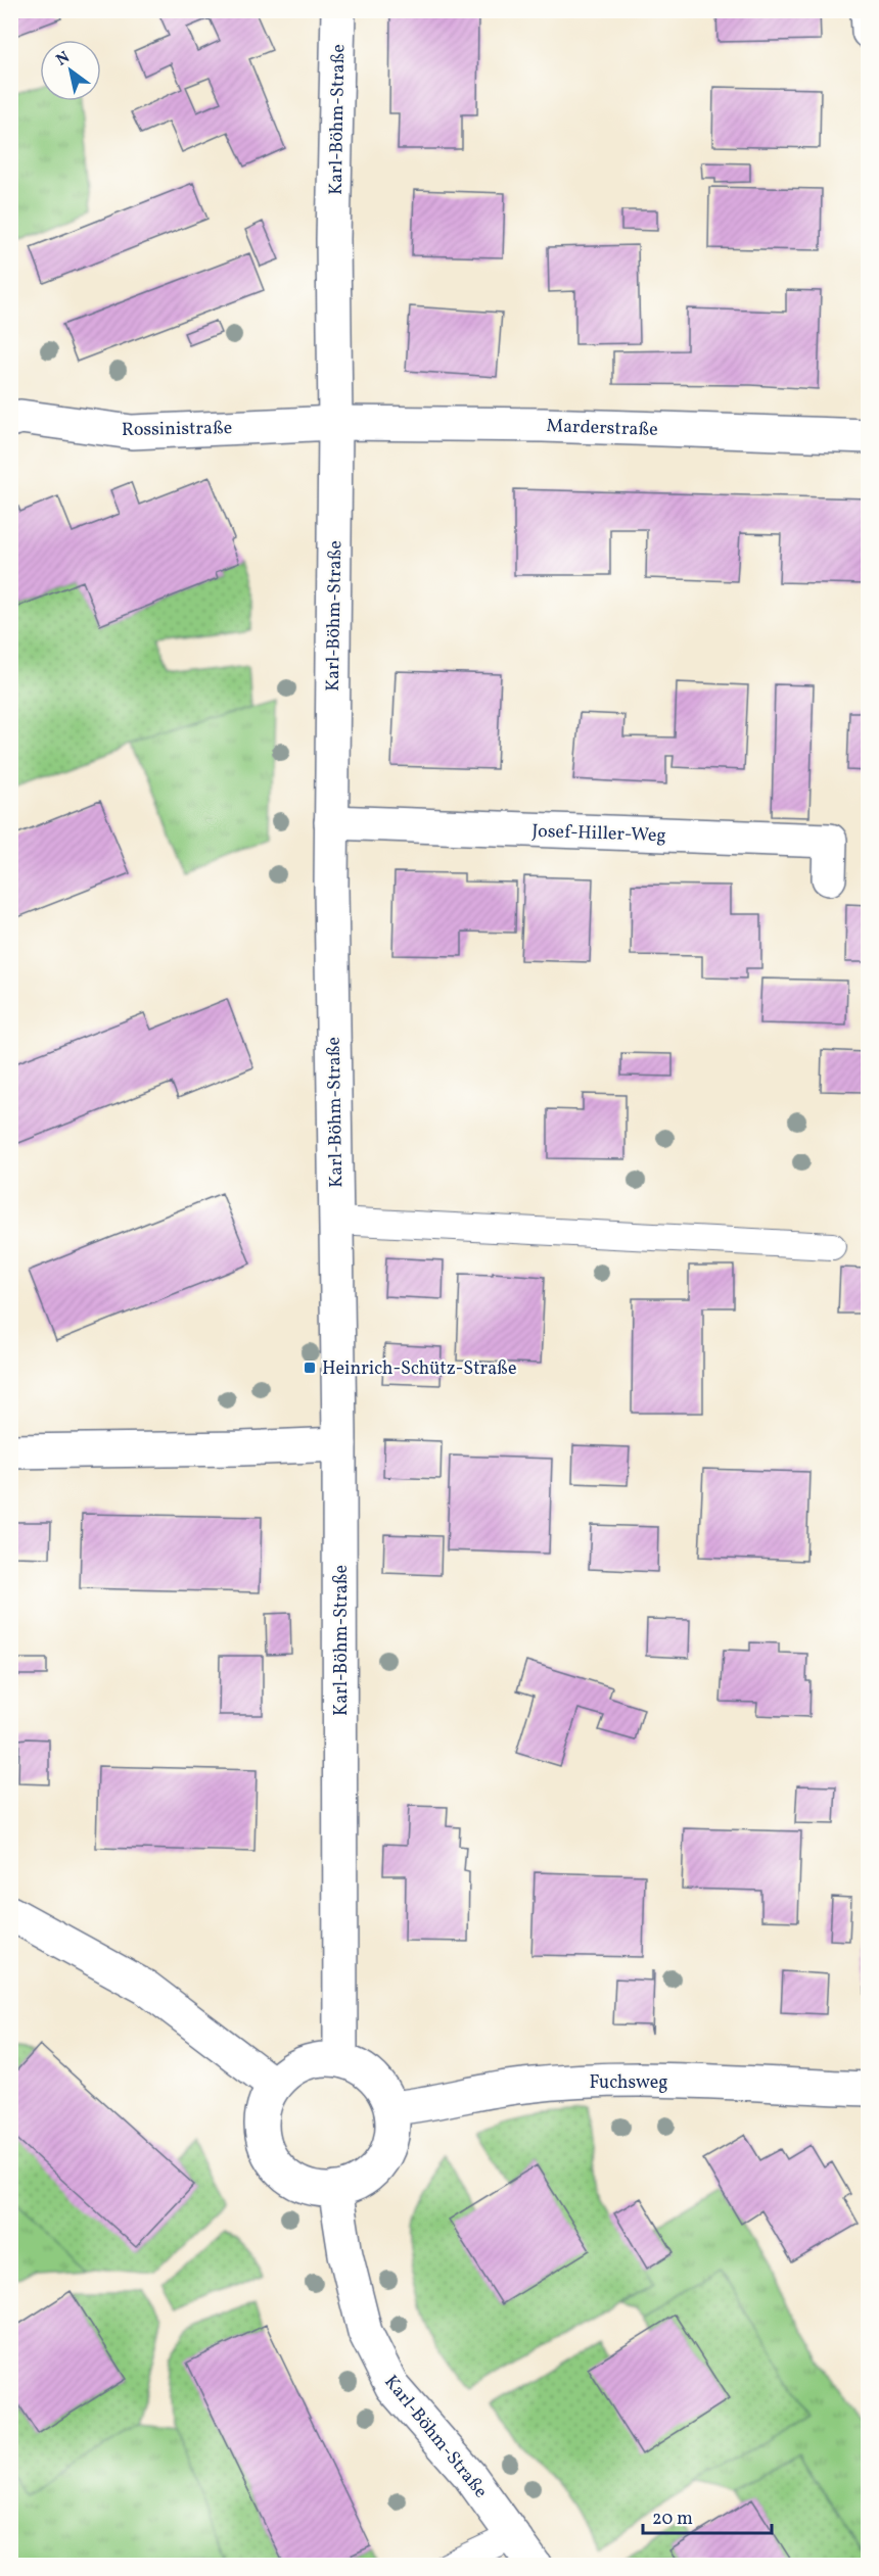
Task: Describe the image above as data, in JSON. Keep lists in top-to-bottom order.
{
  "streets": {
    "street": [
      "Karl-Böhm-Straße",
      "Marderstraße",
      "Rossinistraße",
      "Josef-Hiller-Weg",
      "Fuchsweg"
    ]
  },
  "crossings": [
    ["Karl-Böhm-Straße", "Marderstraße"],
    ["Karl-Böhm-Straße", "Rossinistraße"],
    ["Karl-Böhm-Straße", "Josef-Hiller-Weg"],
    ["Karl-Böhm-Straße", "Fuchsweg"],
    ["Marderstraße", "Rossinistraße"]
  ],
  "places": {
    "transit": ["Heinrich-Schütz-Straße"]
  },
  "scale_bar": "20 m",
  "north": "top left"
}
